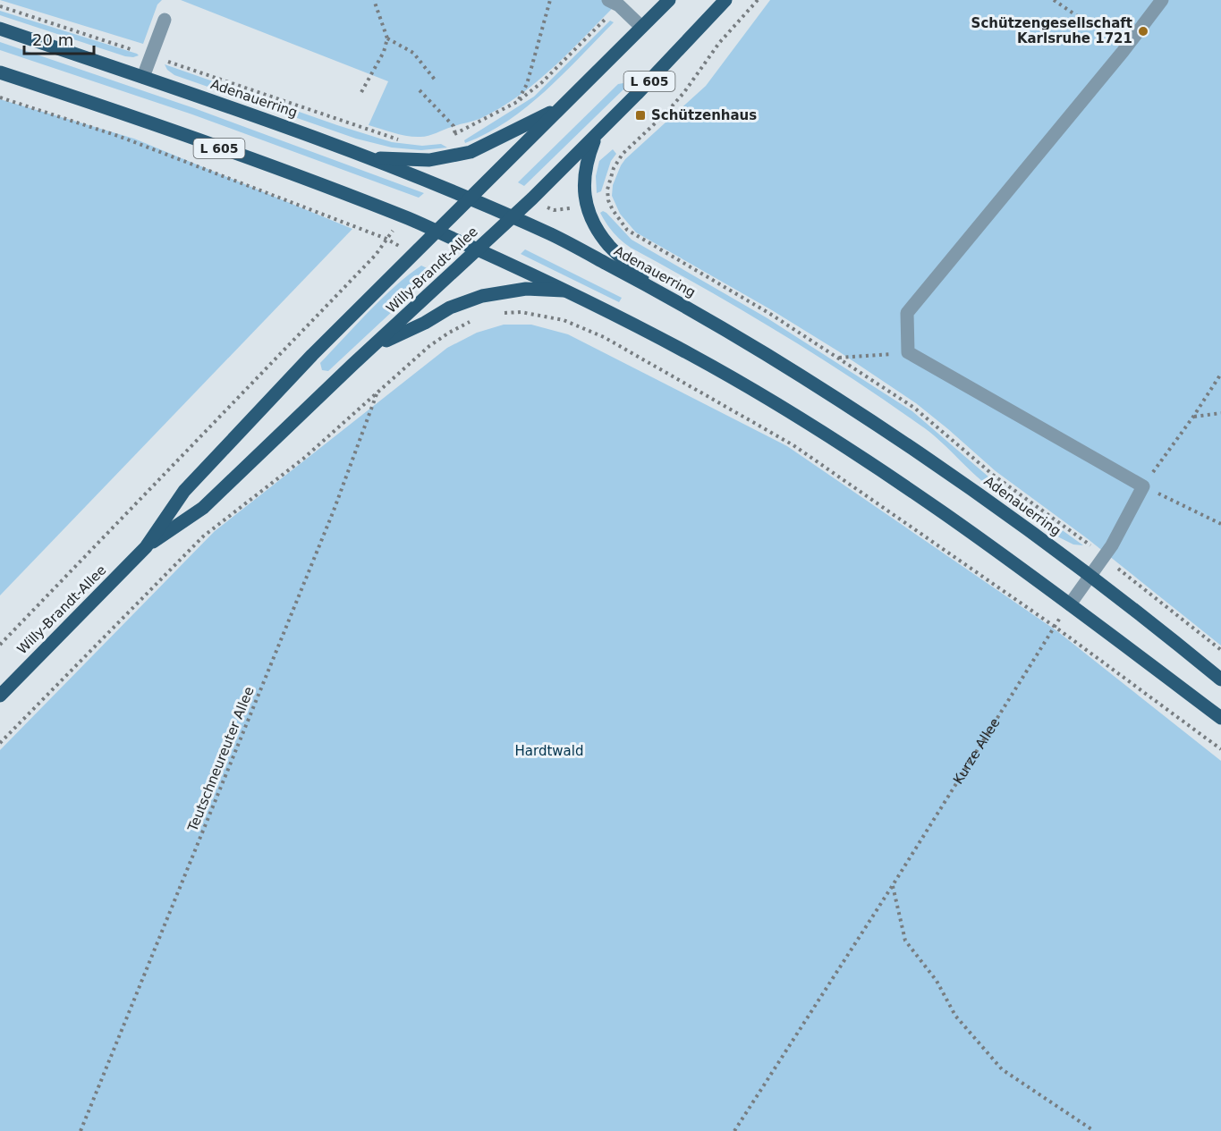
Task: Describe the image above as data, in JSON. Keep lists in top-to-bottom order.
{
  "streets": {
    "main road": ["L 605", "Adenauerring", "Willy-Brandt-Allee"],
    "path": ["Kurze Allee", "Teutschneureuter Allee"]
  },
  "crossings": [
    ["L 605", "Willy-Brandt-Allee"],
    ["Adenauerring", "Willy-Brandt-Allee"]
  ],
  "parks": ["Hardtwald"],
  "places": {
    "other": ["Schützengesellschaft Karlsruhe 1721"],
    "transit": ["Schützenhaus"]
  },
  "scale_bar": "20 m"
}
